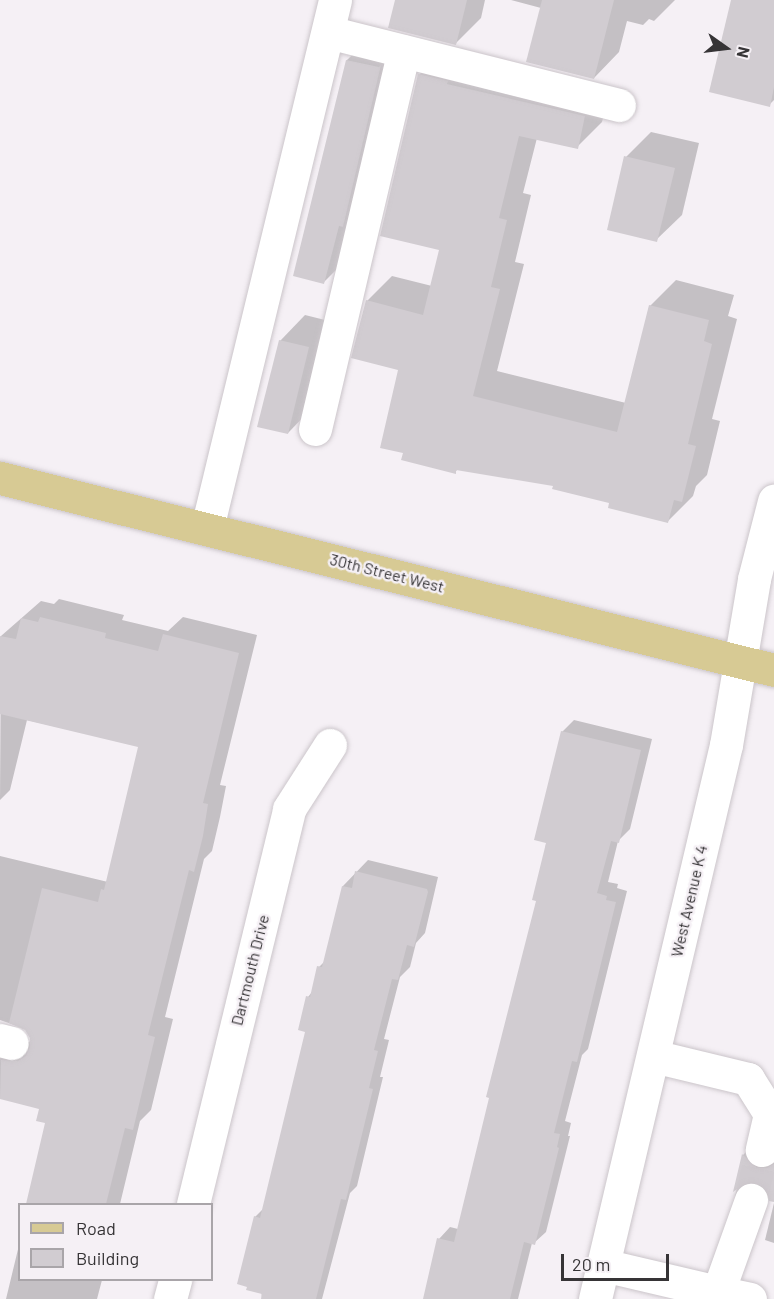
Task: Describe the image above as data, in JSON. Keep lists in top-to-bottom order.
{
  "streets": {
    "main road": ["30th Street West"],
    "street": ["West Avenue K 4", "Dartmouth Drive"]
  },
  "crossings": [
    ["30th Street West", "West Avenue K 4"]
  ],
  "legend": ["Road", "Building"],
  "scale_bar": "20 m",
  "north": "right"
}
